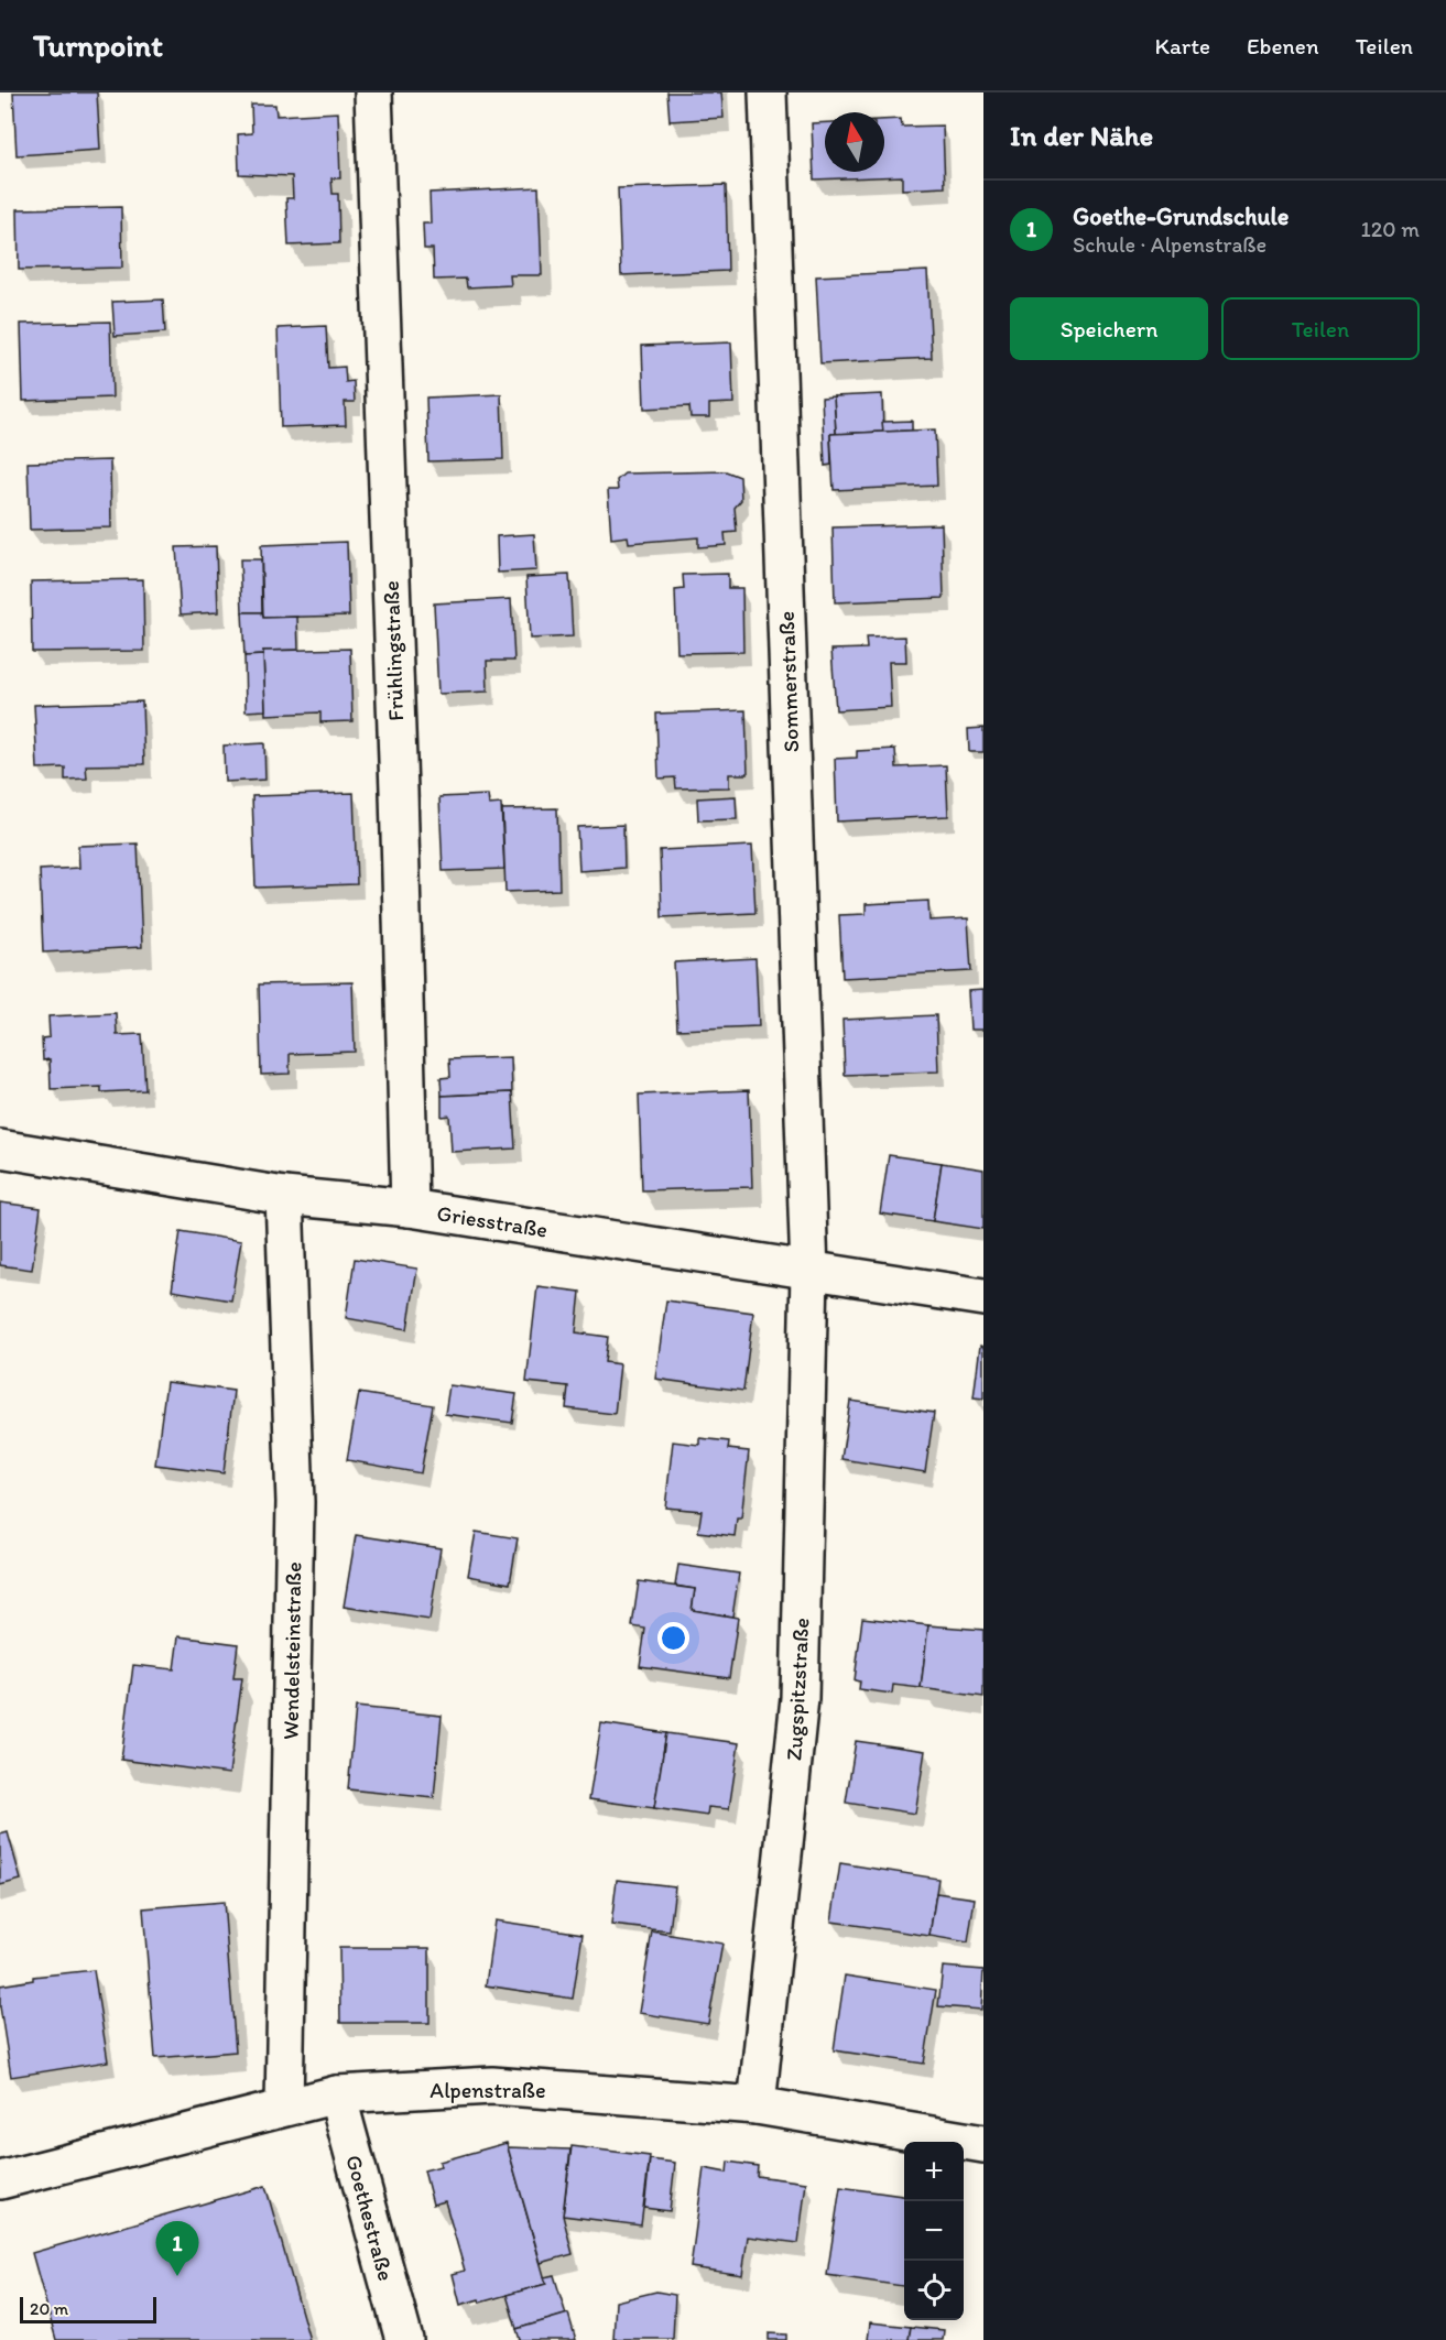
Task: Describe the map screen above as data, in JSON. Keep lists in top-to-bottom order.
{
  "streets": {
    "street": [
      "Frühlingstraße",
      "Sommerstraße",
      "Griesstraße",
      "Wendelsteinstraße",
      "Zugspitzstraße",
      "Alpenstraße",
      "Goethestraße"
    ]
  },
  "crossings": [
    ["Frühlingstraße", "Griesstraße"],
    ["Sommerstraße", "Griesstraße"],
    ["Sommerstraße", "Zugspitzstraße"],
    ["Griesstraße", "Wendelsteinstraße"],
    ["Griesstraße", "Zugspitzstraße"],
    ["Wendelsteinstraße", "Alpenstraße"],
    ["Zugspitzstraße", "Alpenstraße"],
    ["Alpenstraße", "Goethestraße"]
  ],
  "scale_bar": "20 m",
  "north": "top",
  "page": {
    "header": "Turnpoint",
    "nav": ["Karte", "Ebenen", "Teilen"],
    "heading": "In der Nähe",
    "list": [
      {
        "mark": "1",
        "name": "Goethe-Grundschule",
        "note": "Schule · Alpenstraße",
        "value": "120 m"
      }
    ],
    "buttons": ["Speichern", "Teilen"],
    "map_buttons": ["+", "−"],
    "pins": "1",
    "scale": "20 m"
  }
}
